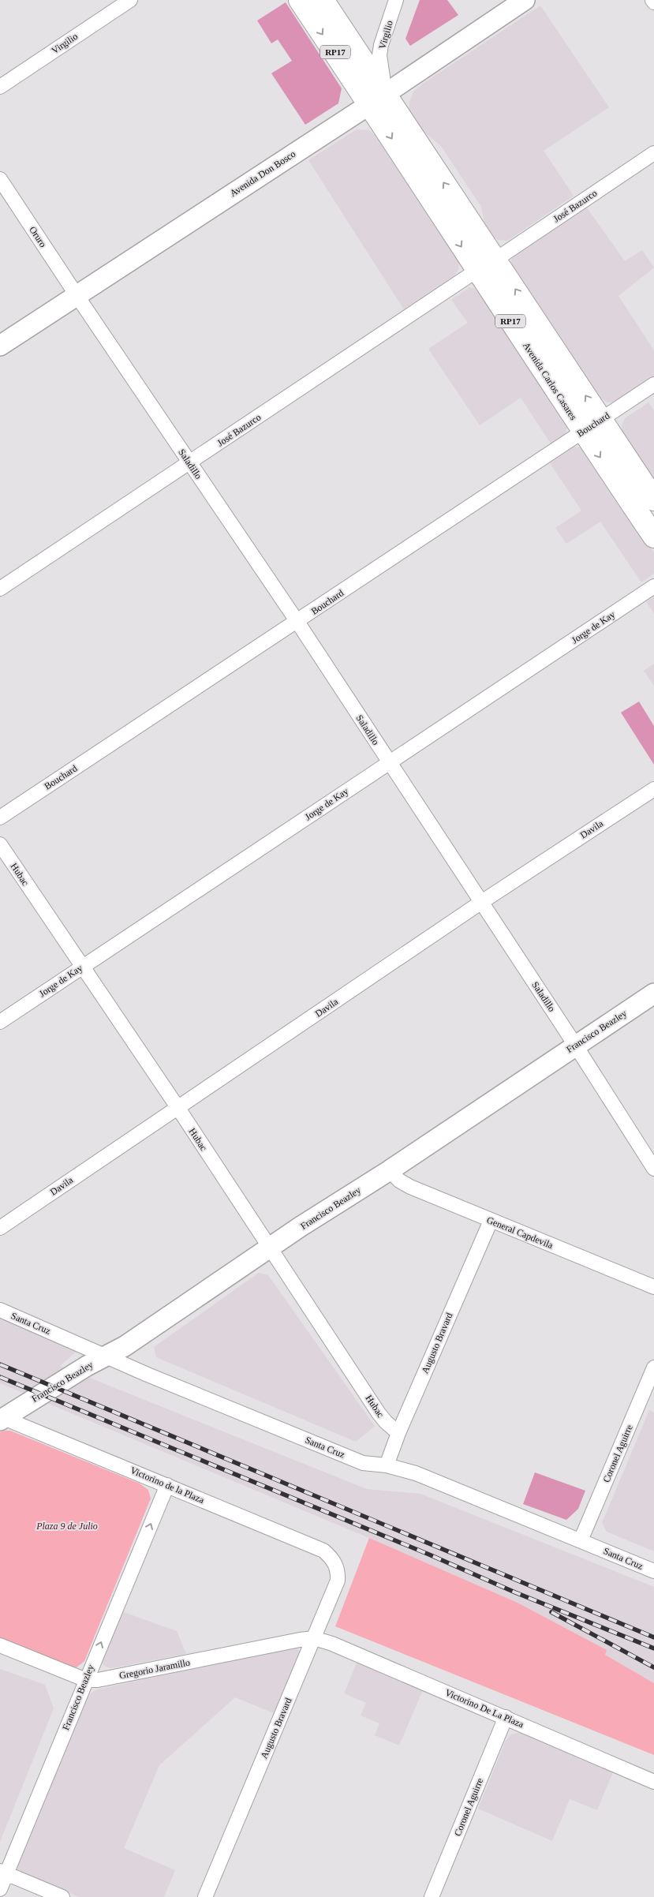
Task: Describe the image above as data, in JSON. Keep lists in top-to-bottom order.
{
  "streets": {
    "main road": ["RP17", "Avenida Carlos Casares"],
    "street": [
      "Virgilio",
      "Avenida Don Bosco",
      "José Bazurco",
      "Oruro",
      "Bouchard",
      "Saladillo",
      "Jorge de Kay",
      "Davila",
      "Hubac",
      "Francisco Beazley",
      "General Capdevila",
      "Santa Cruz",
      "Augusto Bravard",
      "Coronel Aguirre",
      "Victorino de la Plaza",
      "Gregorio Jaramillo",
      "Victorino De La Plaza"
    ]
  },
  "crossings": [
    ["Virgilio", "RP17"],
    ["Virgilio", "Avenida Don Bosco"],
    ["Virgilio", "Avenida Carlos Casares"],
    ["RP17", "Avenida Don Bosco"],
    ["RP17", "José Bazurco"],
    ["RP17", "Avenida Carlos Casares"],
    ["RP17", "Bouchard"],
    ["Avenida Don Bosco", "Oruro"],
    ["Avenida Don Bosco", "Avenida Carlos Casares"],
    ["Avenida Don Bosco", "Saladillo"],
    ["José Bazurco", "Avenida Carlos Casares"],
    ["José Bazurco", "Saladillo"],
    ["Oruro", "Saladillo"],
    ["Avenida Carlos Casares", "Bouchard"],
    ["Bouchard", "Saladillo"],
    ["Saladillo", "Jorge de Kay"],
    ["Saladillo", "Davila"],
    ["Saladillo", "Francisco Beazley"],
    ["Jorge de Kay", "Hubac"],
    ["Davila", "Hubac"],
    ["Hubac", "Francisco Beazley"],
    ["Hubac", "Augusto Bravard"],
    ["Francisco Beazley", "General Capdevila"],
    ["Francisco Beazley", "Santa Cruz"],
    ["Francisco Beazley", "Victorino de la Plaza"],
    ["Francisco Beazley", "Gregorio Jaramillo"],
    ["General Capdevila", "Augusto Bravard"],
    ["Santa Cruz", "Augusto Bravard"],
    ["Santa Cruz", "Coronel Aguirre"],
    ["Augusto Bravard", "Victorino de la Plaza"],
    ["Augusto Bravard", "Gregorio Jaramillo"],
    ["Augusto Bravard", "Victorino De La Plaza"],
    ["Coronel Aguirre", "Victorino De La Plaza"],
    ["Gregorio Jaramillo", "Victorino De La Plaza"]
  ],
  "parks": ["Plaza 9 de Julio"]
}
